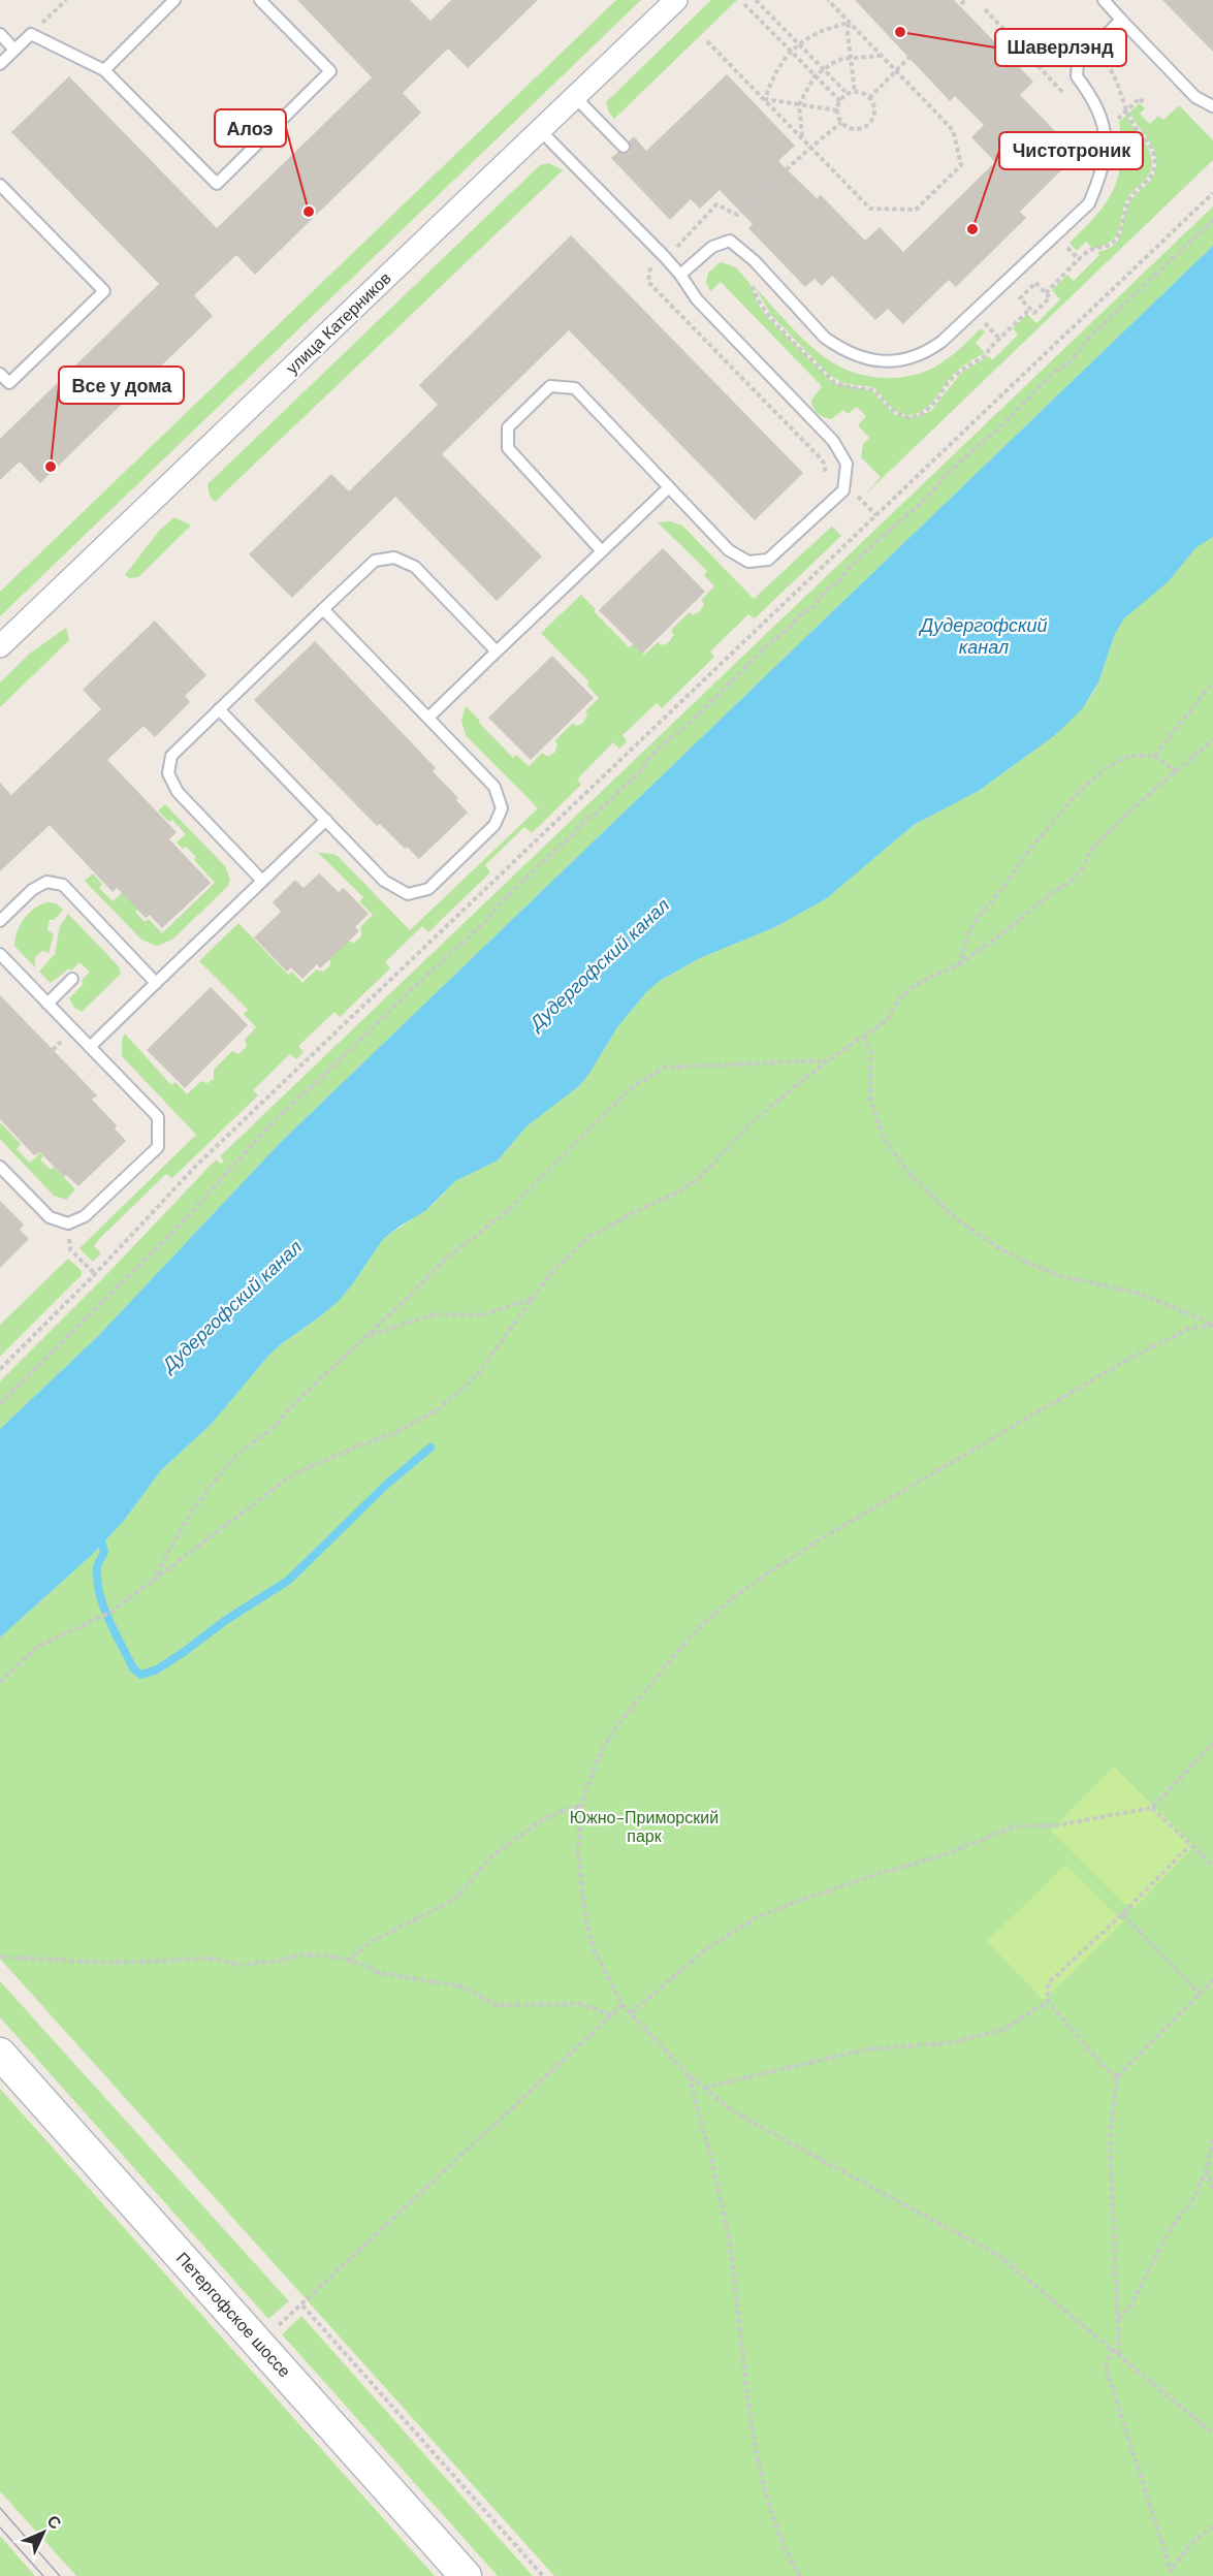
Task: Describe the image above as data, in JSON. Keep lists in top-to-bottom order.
{
  "streets": {
    "street": ["улица Катерников", "Петергофское шоссе"]
  },
  "water": ["Дудергофский канал"],
  "parks": ["Южно-Приморский парк"],
  "places": [
    "Шаверлэнд",
    "Алоэ",
    "Чистотроник",
    "Все у дома"
  ],
  "north": "top right"
}
